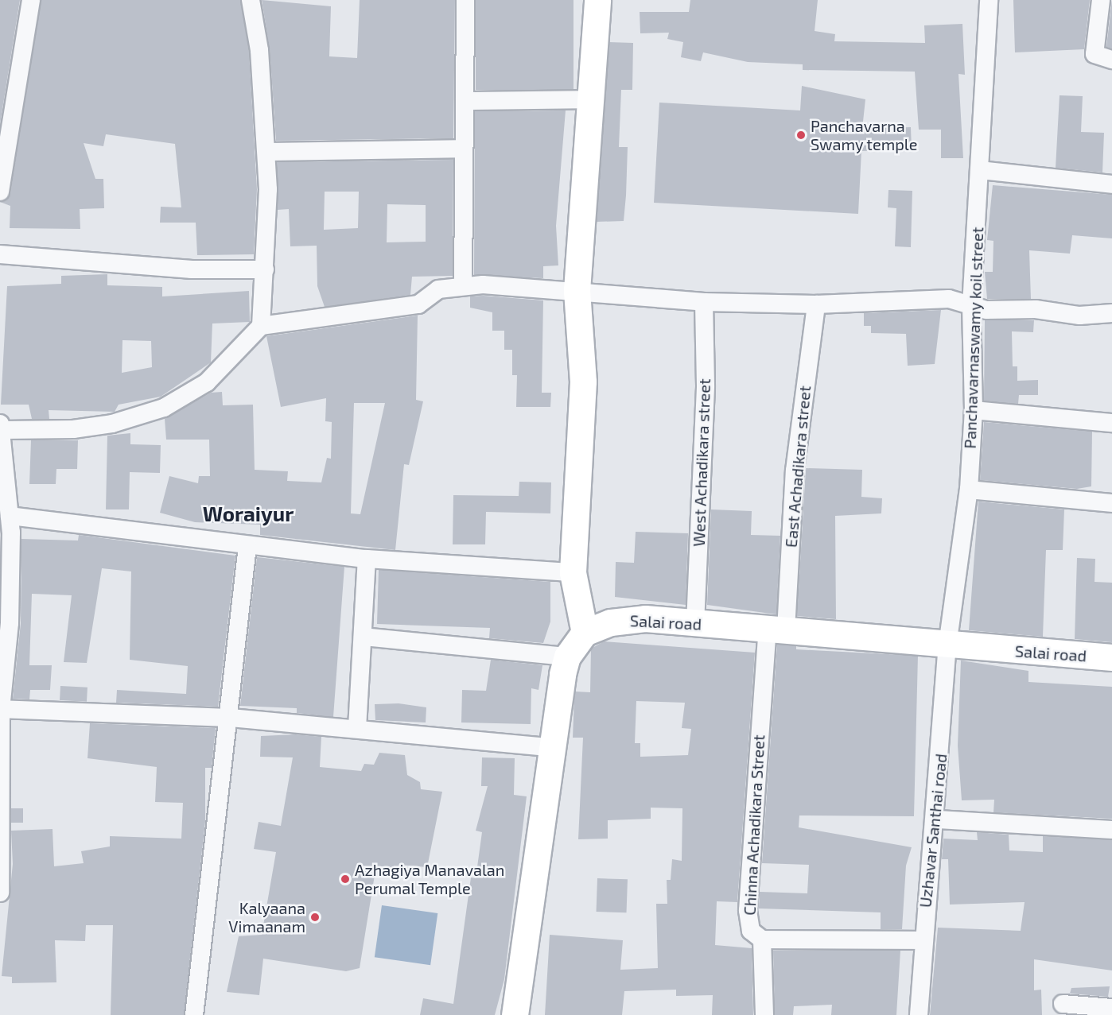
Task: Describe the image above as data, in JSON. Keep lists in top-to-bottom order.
{
  "streets": {
    "main road": ["Salai road"],
    "street": [
      "Panchavarnaswamy koil street",
      "West Achadikara street",
      "East Achadikara street",
      "Chinna Achadikara Street",
      "Uzhavar Santhai road"
    ]
  },
  "crossings": [
    ["Panchavarnaswamy koil street", "Salai road"],
    ["Panchavarnaswamy koil street", "Uzhavar Santhai road"],
    ["West Achadikara street", "Salai road"],
    ["East Achadikara street", "Salai road"],
    ["East Achadikara street", "Chinna Achadikara Street"],
    ["Salai road", "Chinna Achadikara Street"],
    ["Salai road", "Uzhavar Santhai road"]
  ],
  "districts": ["Woraiyur"],
  "places": ["Panchavarna Swamy temple", "Azhagiya Manavalan Perumal Temple", "Kalyaana Vimaanam"]
}
